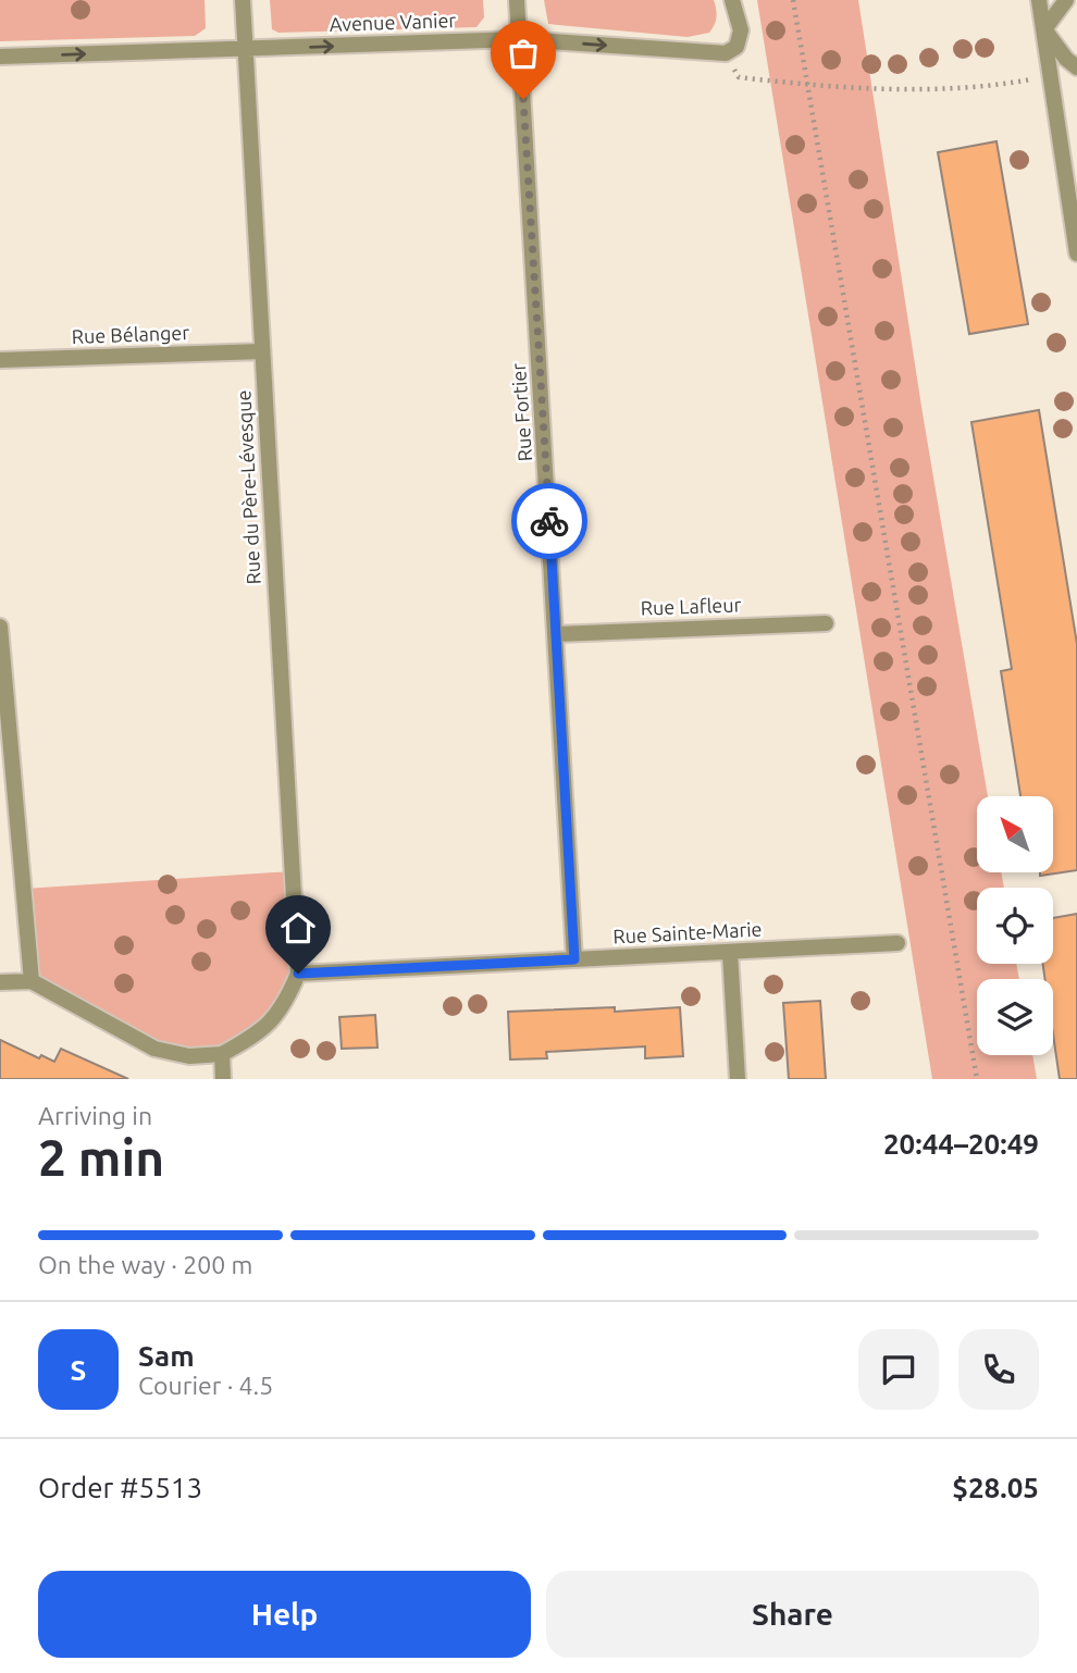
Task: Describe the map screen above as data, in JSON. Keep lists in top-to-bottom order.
{
  "streets": {
    "street": [
      "Avenue Vanier",
      "Rue Bélanger",
      "Rue Fortier",
      "Rue du Père-Lévesque",
      "Rue Lafleur",
      "Rue Sainte-Marie"
    ]
  },
  "crossings": [
    ["Avenue Vanier", "Rue Fortier"],
    ["Avenue Vanier", "Rue du Père-Lévesque"],
    ["Rue Bélanger", "Rue du Père-Lévesque"],
    ["Rue Fortier", "Rue Lafleur"],
    ["Rue Fortier", "Rue Sainte-Marie"],
    ["Rue du Père-Lévesque", "Rue Sainte-Marie"]
  ],
  "one_way": ["Avenue Vanier"],
  "north": "top left",
  "page": {
    "heading": ["2 min", "Arriving in", "20:44–20:49"],
    "panel": [
      "Sam",
      "Courier · 4.5",
      "Order #5513",
      "$28.05"
    ],
    "bar": "On the way · 200 m",
    "round": "S",
    "buttons": ["Help", "Share"]
  }
}
